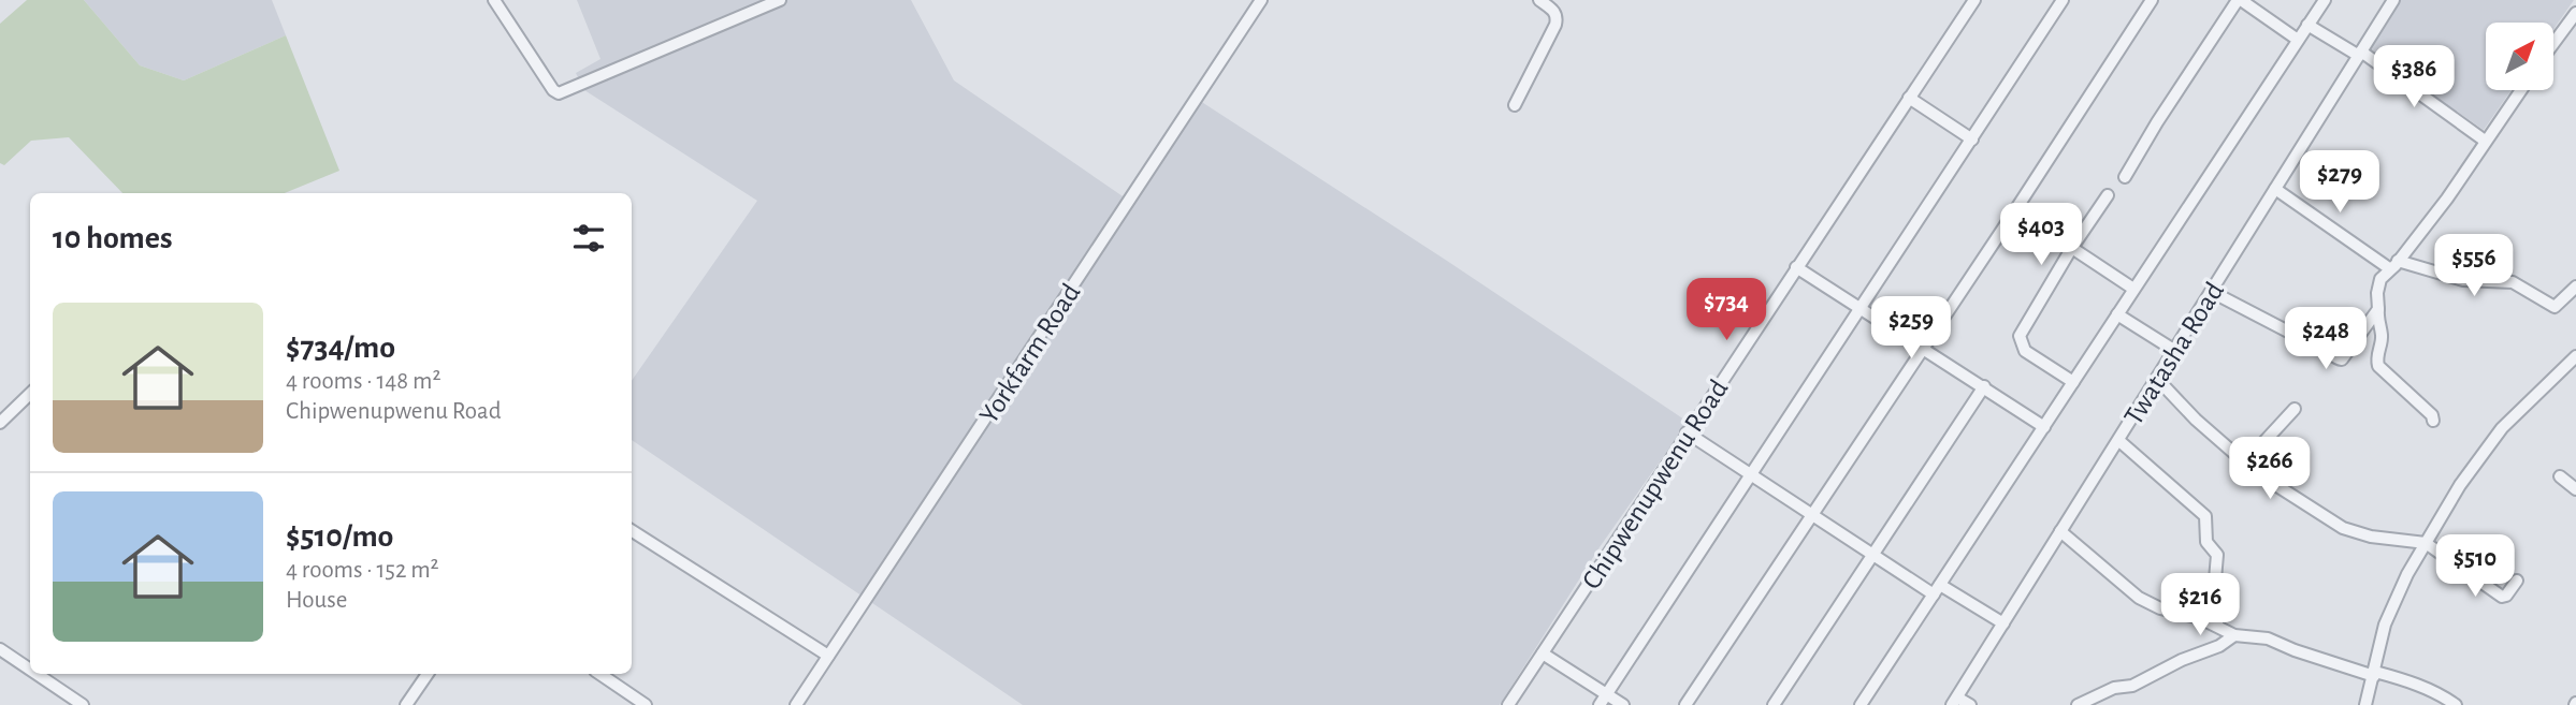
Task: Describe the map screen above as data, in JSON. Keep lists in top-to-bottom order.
{
  "streets": {
    "street": ["Yorkfarm Road", "Twatasha Road", "Chipwenupwenu Road"]
  },
  "north": "top right",
  "page": {
    "price": [
      "$386",
      "$279",
      "$403",
      "$556",
      "$734",
      "$259",
      "$248",
      "$266",
      "$510",
      "$216"
    ],
    "heading": "10 homes",
    "list": [
      {
        "name": "$734/mo",
        "note": "4 rooms · 148 m² · Chipwenupwenu Road"
      },
      {
        "name": "$510/mo",
        "note": "4 rooms · 152 m² · House"
      }
    ]
  }
}
